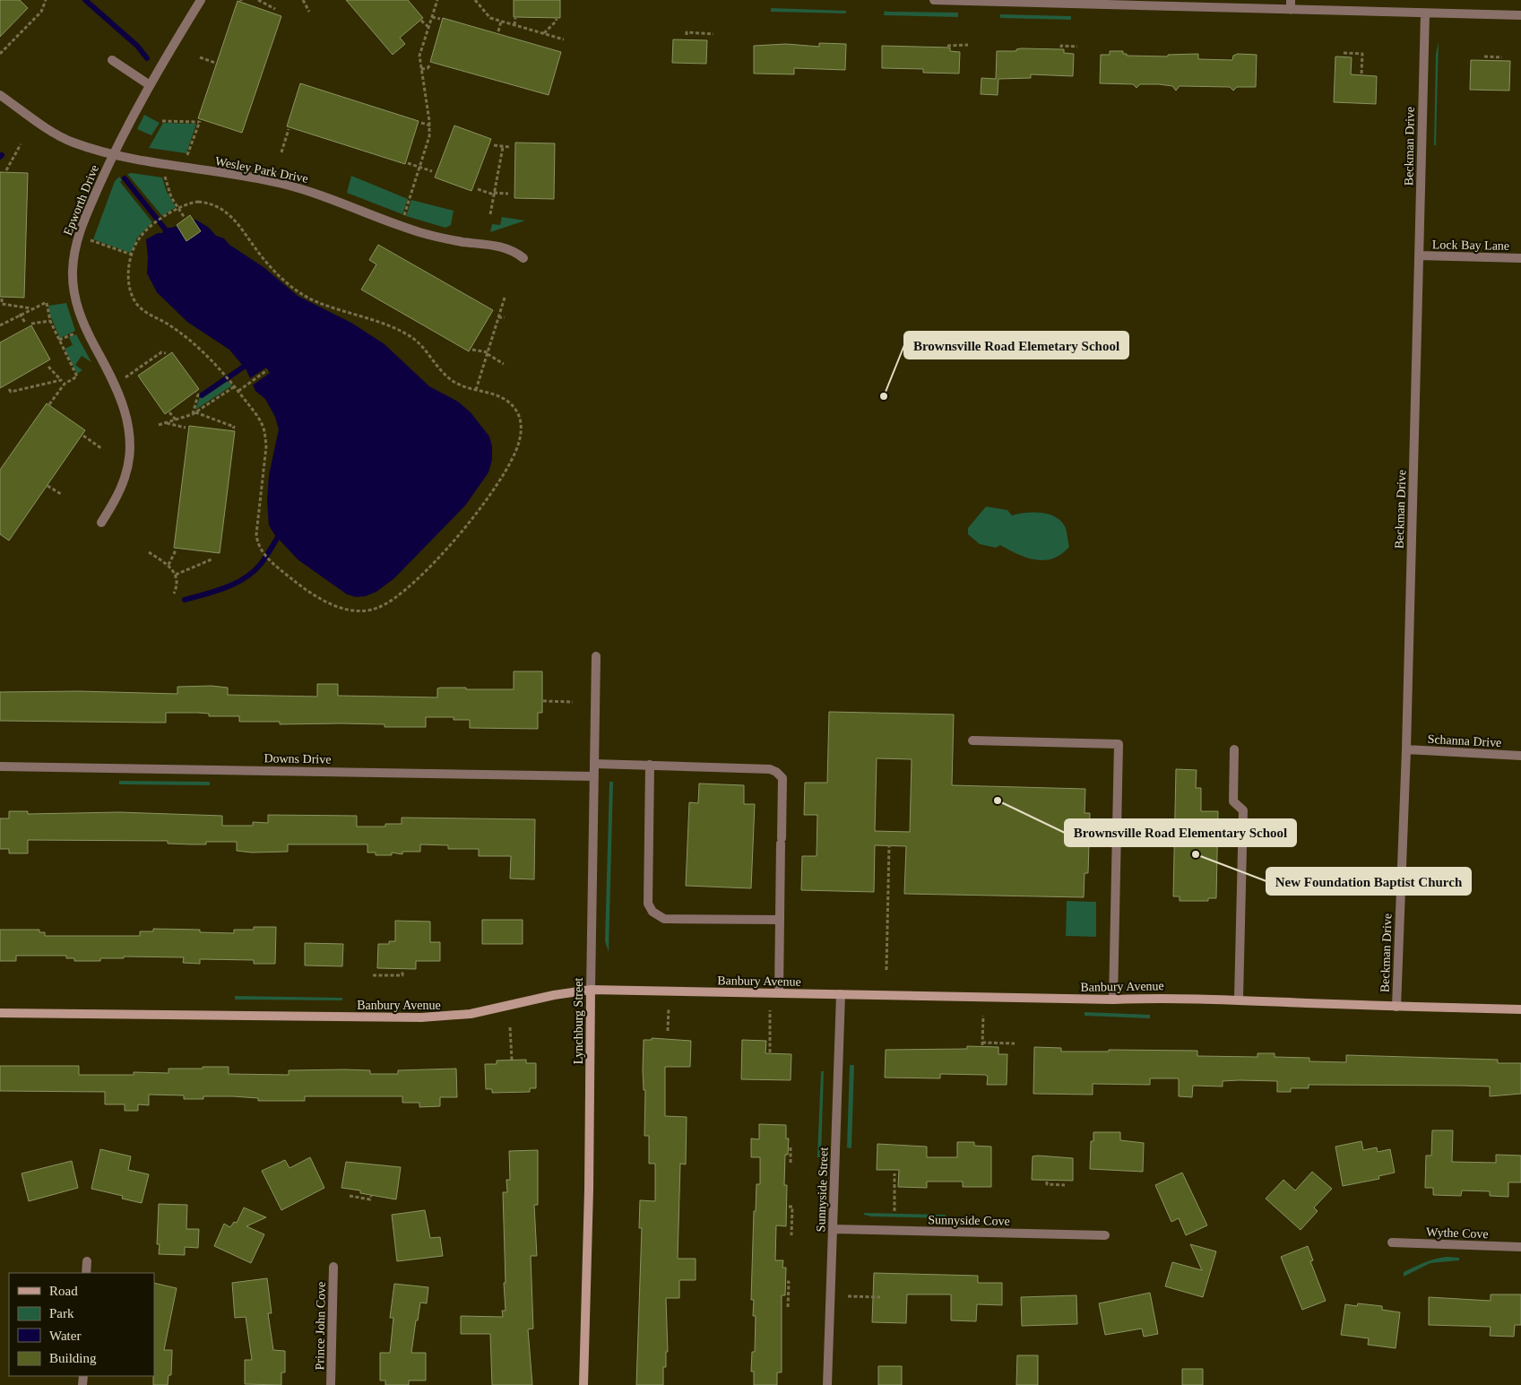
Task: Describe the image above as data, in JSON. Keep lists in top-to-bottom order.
{
  "streets": {
    "street": [
      "Beckman Drive",
      "Wesley Park Drive",
      "Epworth Drive",
      "Lock Bay Lane",
      "Schanna Drive",
      "Downs Drive",
      "Banbury Avenue",
      "Lynchburg Street",
      "Sunnyside Street",
      "Sunnyside Cove",
      "Wythe Cove",
      "Prince John Cove"
    ]
  },
  "crossings": [
    ["Beckman Drive", "Lock Bay Lane"],
    ["Beckman Drive", "Schanna Drive"],
    ["Beckman Drive", "Banbury Avenue"],
    ["Wesley Park Drive", "Epworth Drive"],
    ["Downs Drive", "Lynchburg Street"],
    ["Banbury Avenue", "Lynchburg Street"],
    ["Banbury Avenue", "Sunnyside Street"],
    ["Sunnyside Street", "Sunnyside Cove"]
  ],
  "places": ["Brownsville Road Elemetary School", "Brownsville Road Elementary School", "New Foundation Baptist Church"],
  "legend": [
    "Road",
    "Park",
    "Water",
    "Building"
  ]
}
